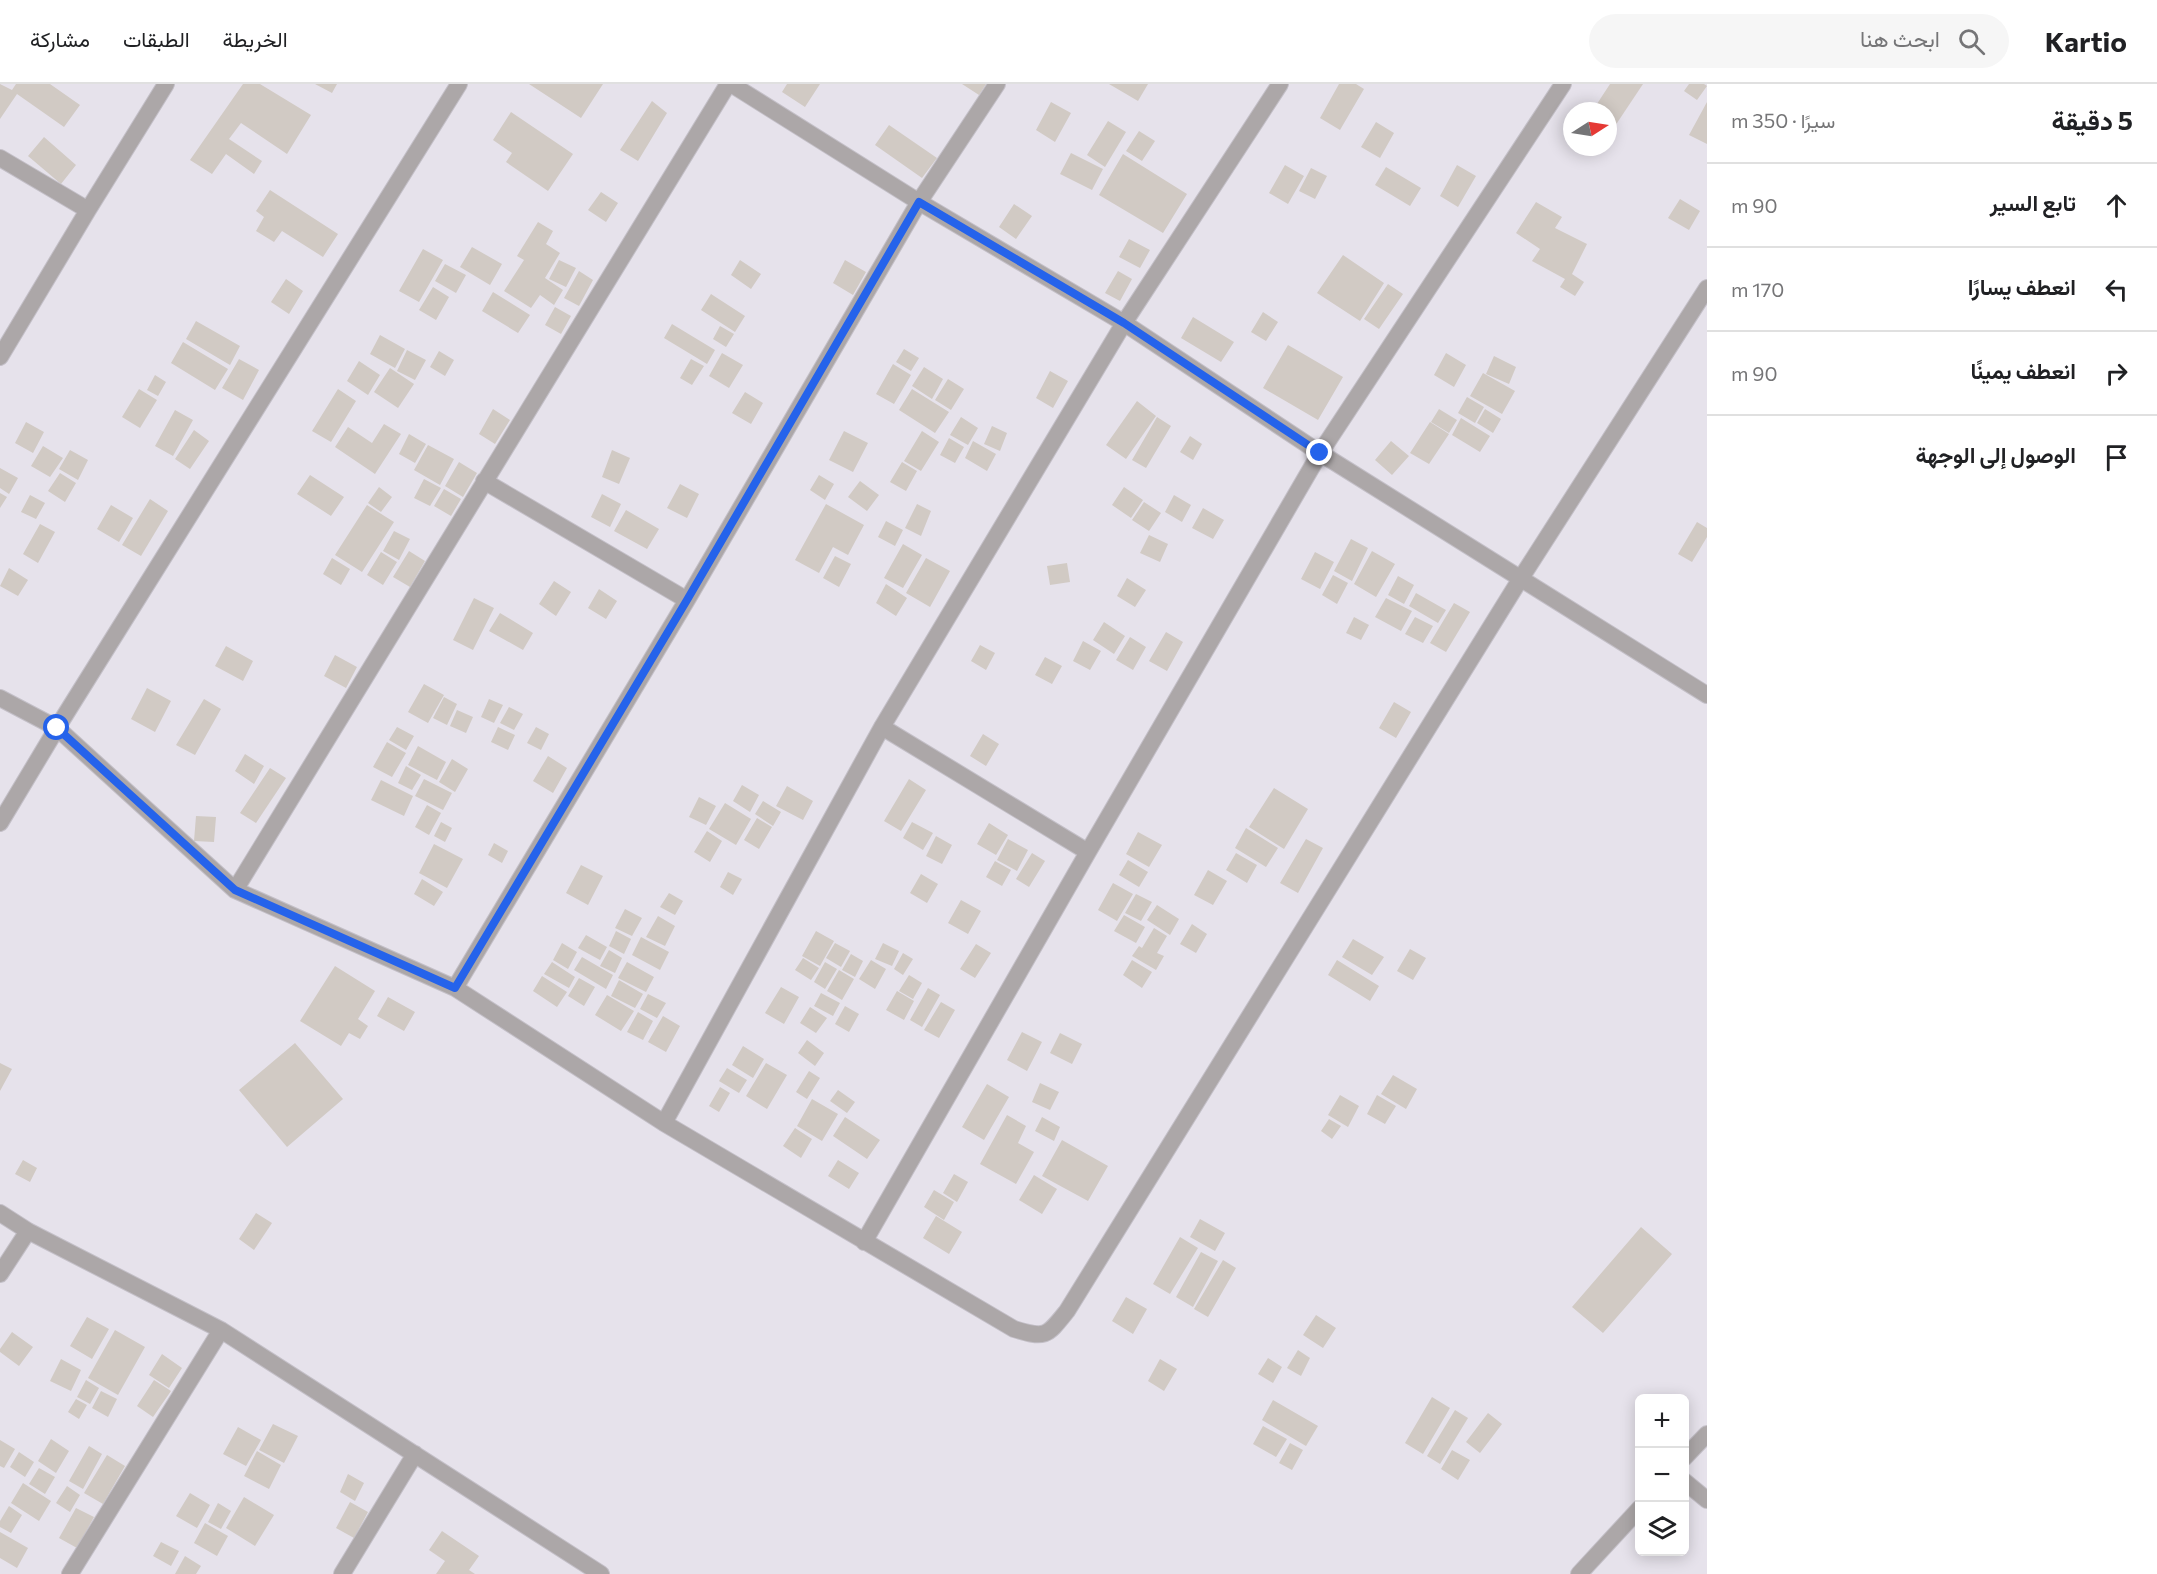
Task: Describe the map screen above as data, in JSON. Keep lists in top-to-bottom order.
{
  "north": "right",
  "page": {
    "header": "Kartio",
    "search": "ابحث هنا",
    "nav": ["الخريطة", "الطبقات", "مشاركة"],
    "heading": ["5 دقيقة", "سيرًا · 350 m"],
    "list": [
      ["تابع السير", "90 m"],
      ["انعطف يسارًا", "170 m"],
      ["انعطف يمينًا", "90 m"],
      "الوصول إلى الوجهة"
    ],
    "map_buttons": ["+", "−"]
  }
}
